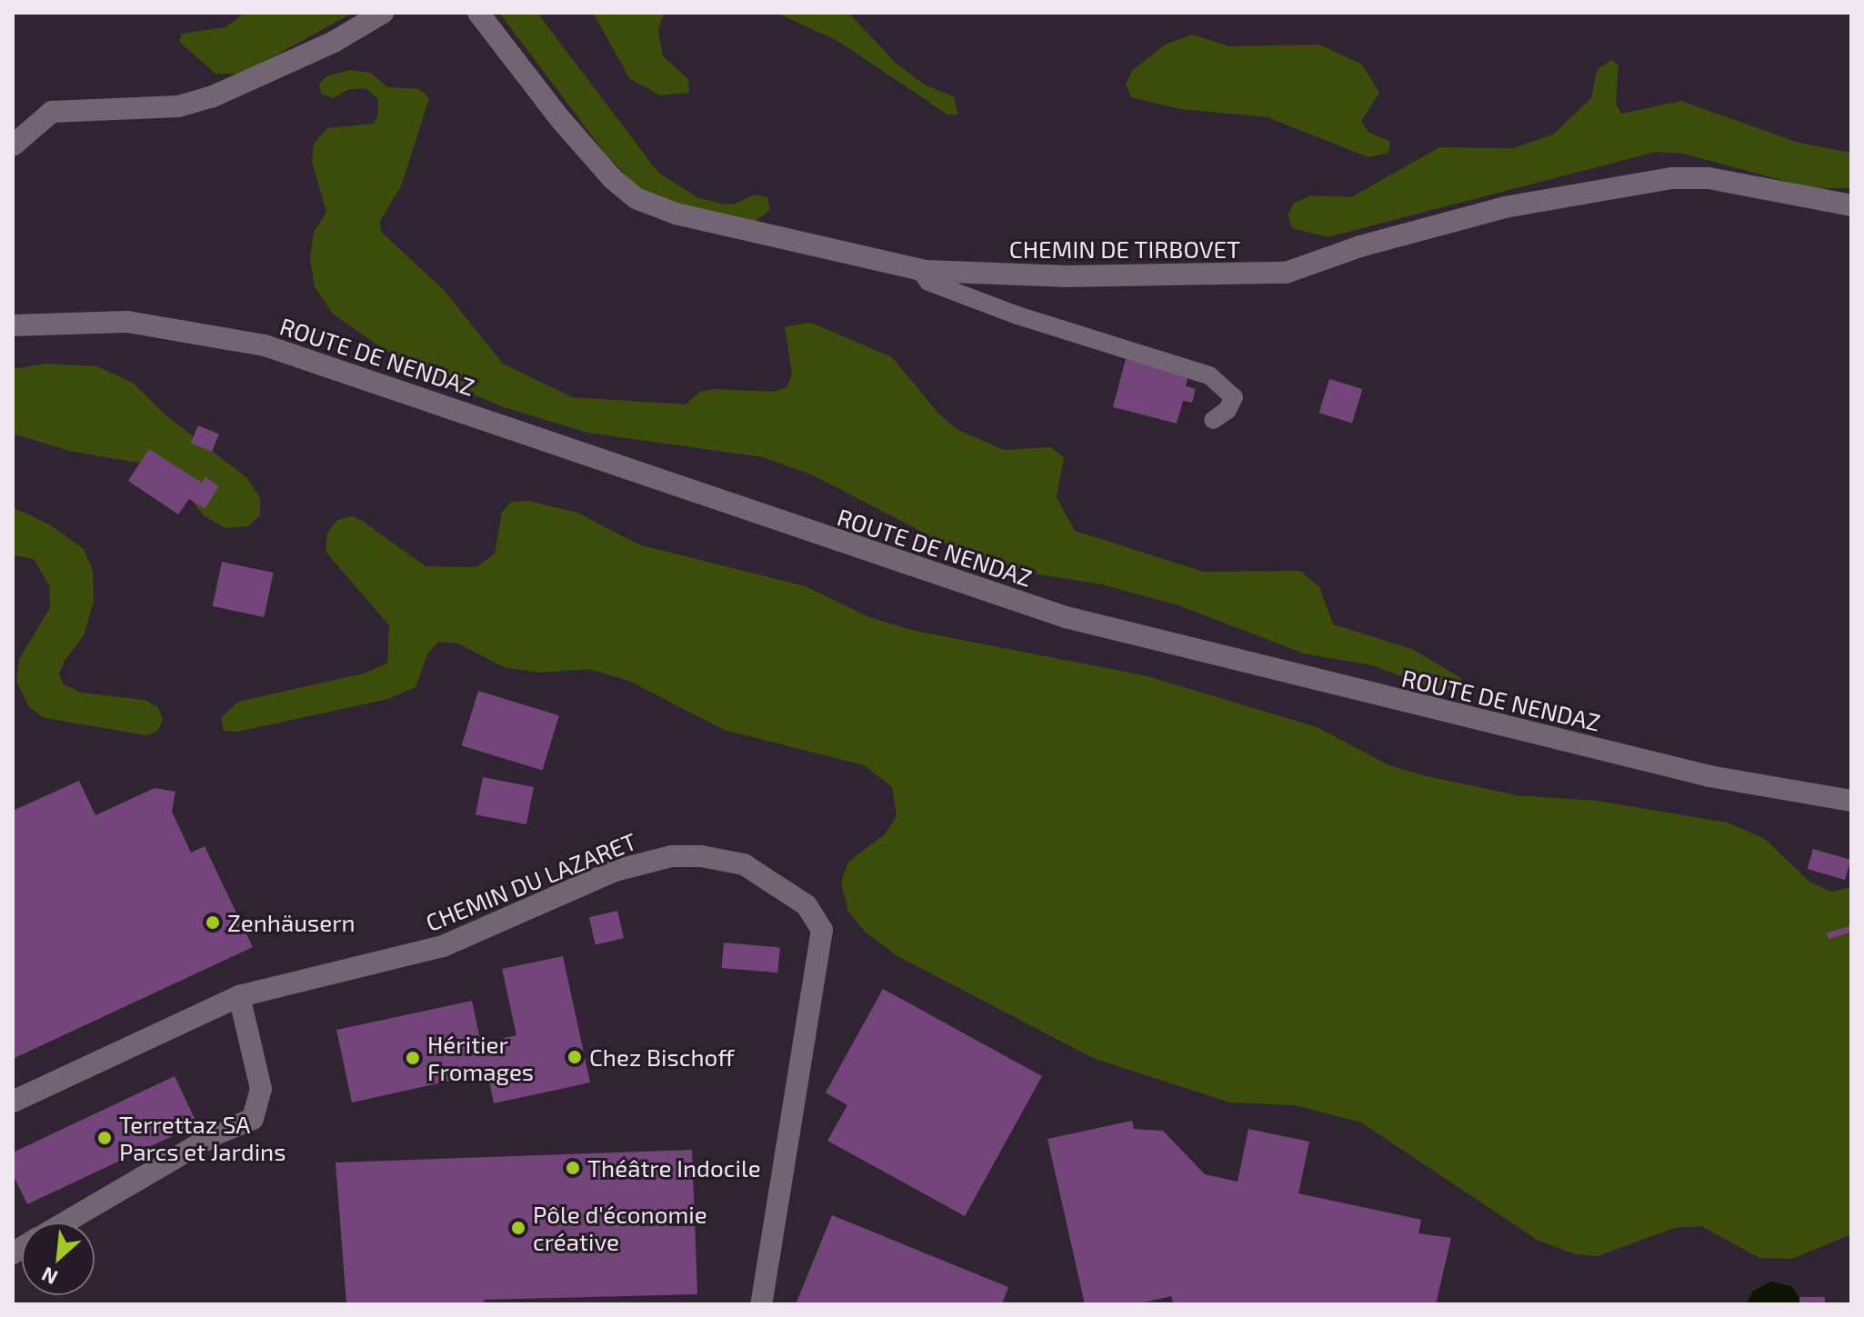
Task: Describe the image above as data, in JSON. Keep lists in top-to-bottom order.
{
  "streets": {
    "street": ["CHEMIN DE TIRBOVET", "ROUTE DE NENDAZ", "CHEMIN DU LAZARET"]
  },
  "places": [
    "Zenhäusern",
    "Chez Bischoff",
    "Héritier Fromages",
    "Terrettaz SA Parcs et Jardins",
    "Théâtre Indocile",
    "Pôle d'économie créative"
  ],
  "north": "bottom left"
}
